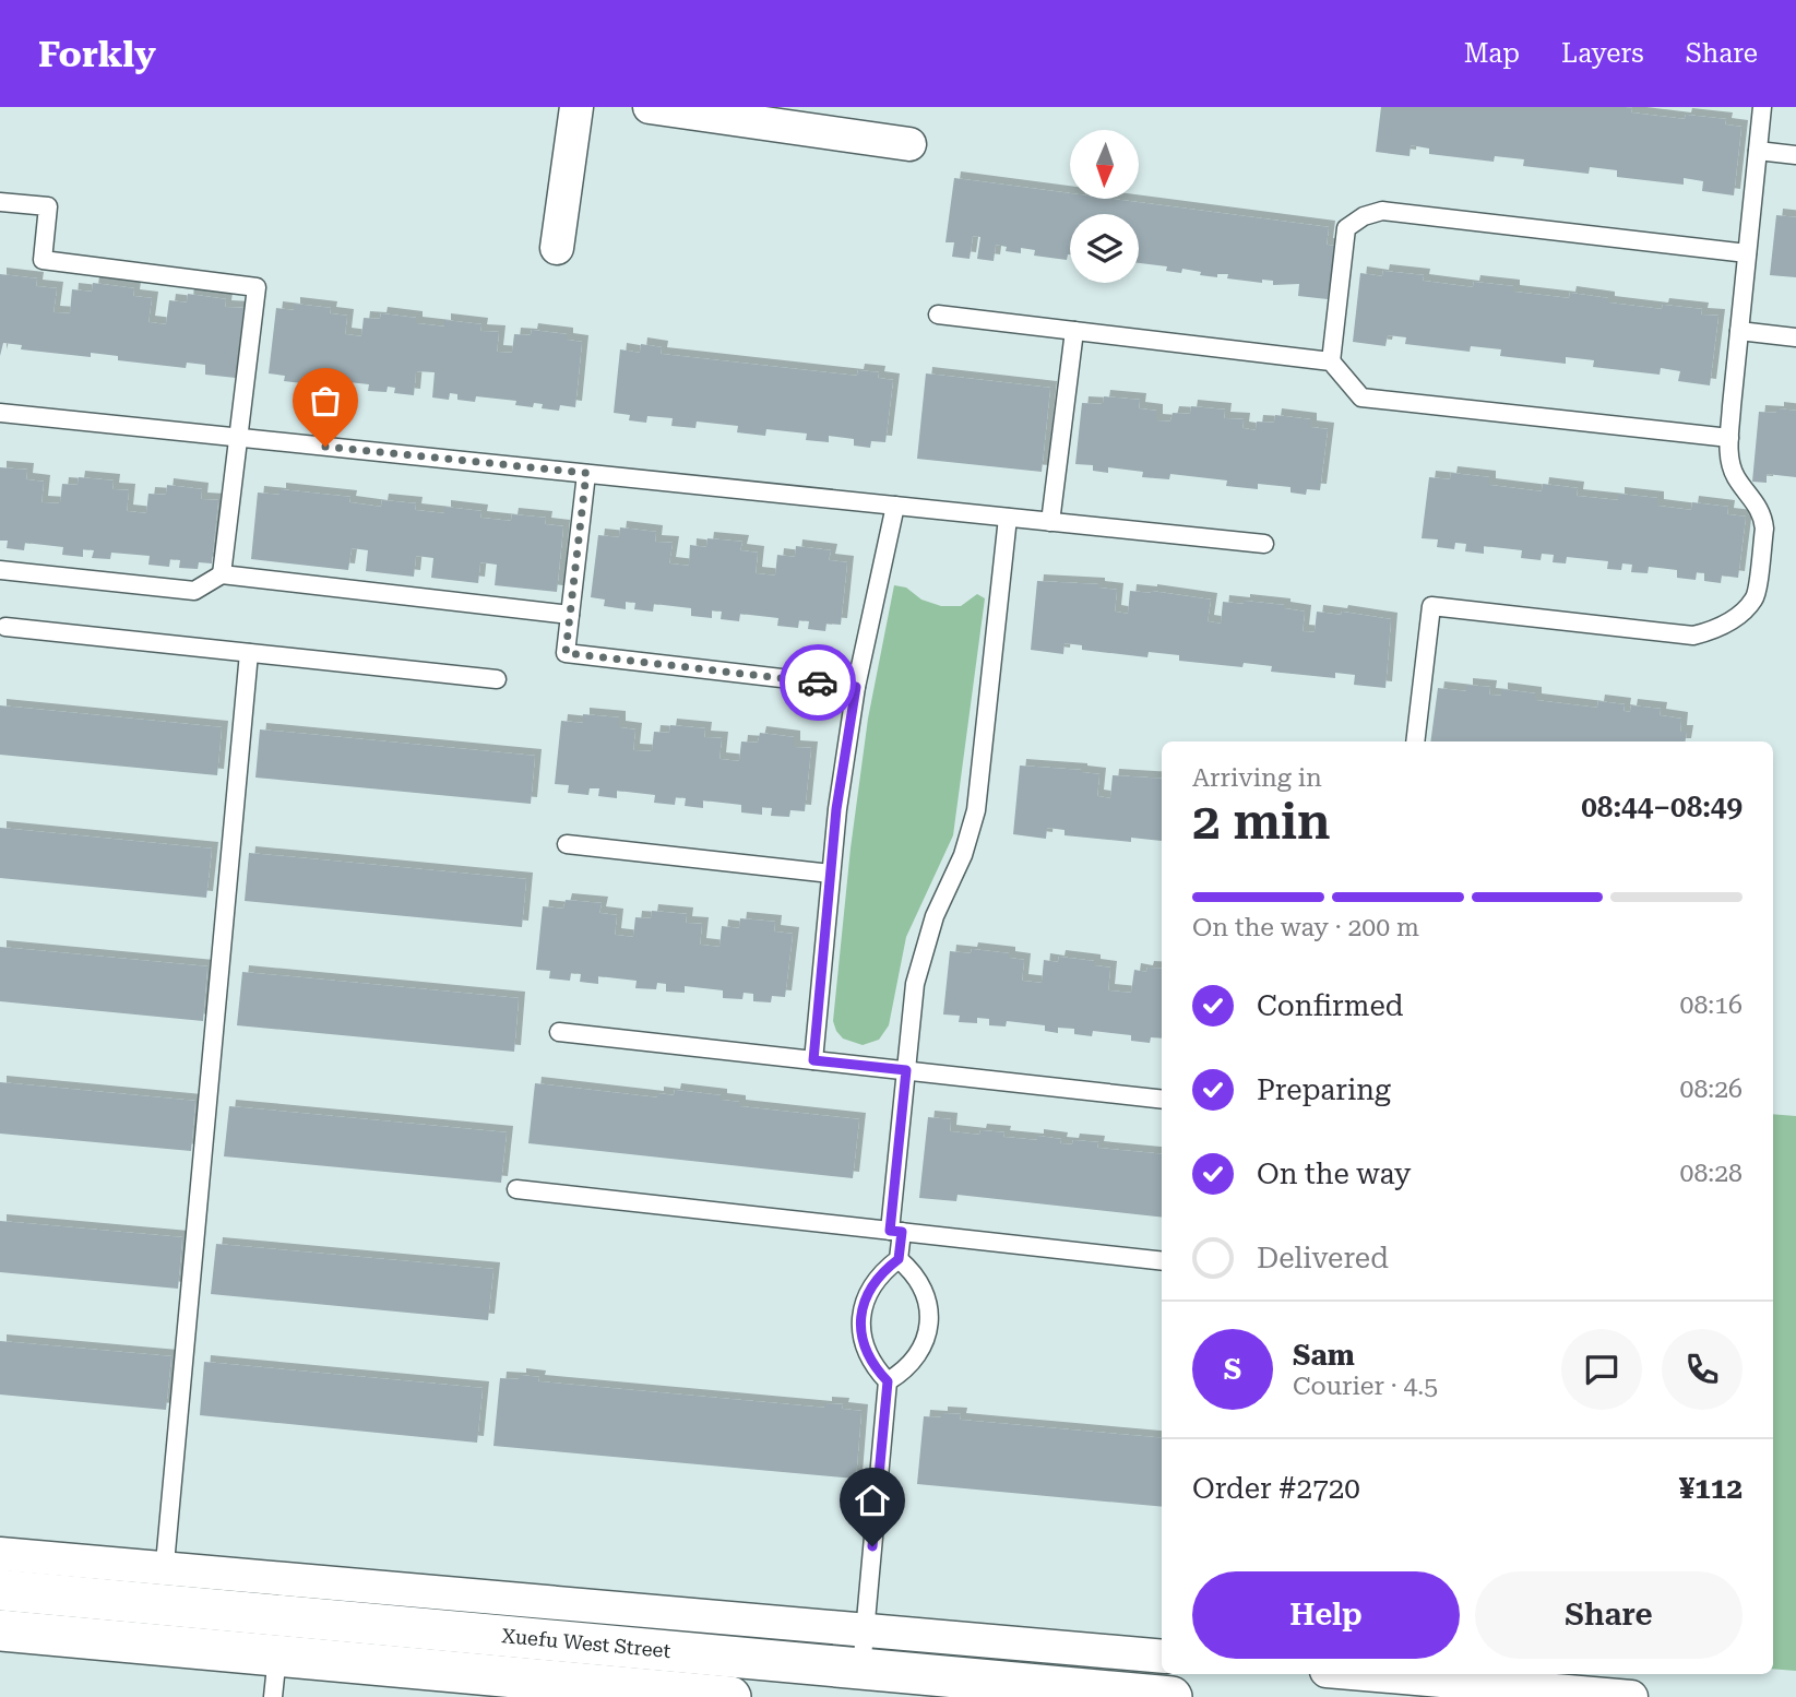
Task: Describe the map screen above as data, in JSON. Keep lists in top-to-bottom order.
{
  "streets": {
    "street": ["Xuefu West Street"]
  },
  "north": "bottom",
  "page": {
    "header": "Forkly",
    "nav": ["Map", "Layers", "Share"],
    "heading": ["2 min", "Arriving in", "08:44–08:49"],
    "panel": [
      "Sam",
      "Courier · 4.5",
      "Order #2720",
      "¥112"
    ],
    "bar": "On the way · 200 m",
    "list": [
      ["Confirmed", "08:16"],
      ["Preparing", "08:26"],
      ["On the way", "08:28"],
      "Delivered"
    ],
    "round": "S",
    "buttons": ["Help", "Share"]
  }
}
